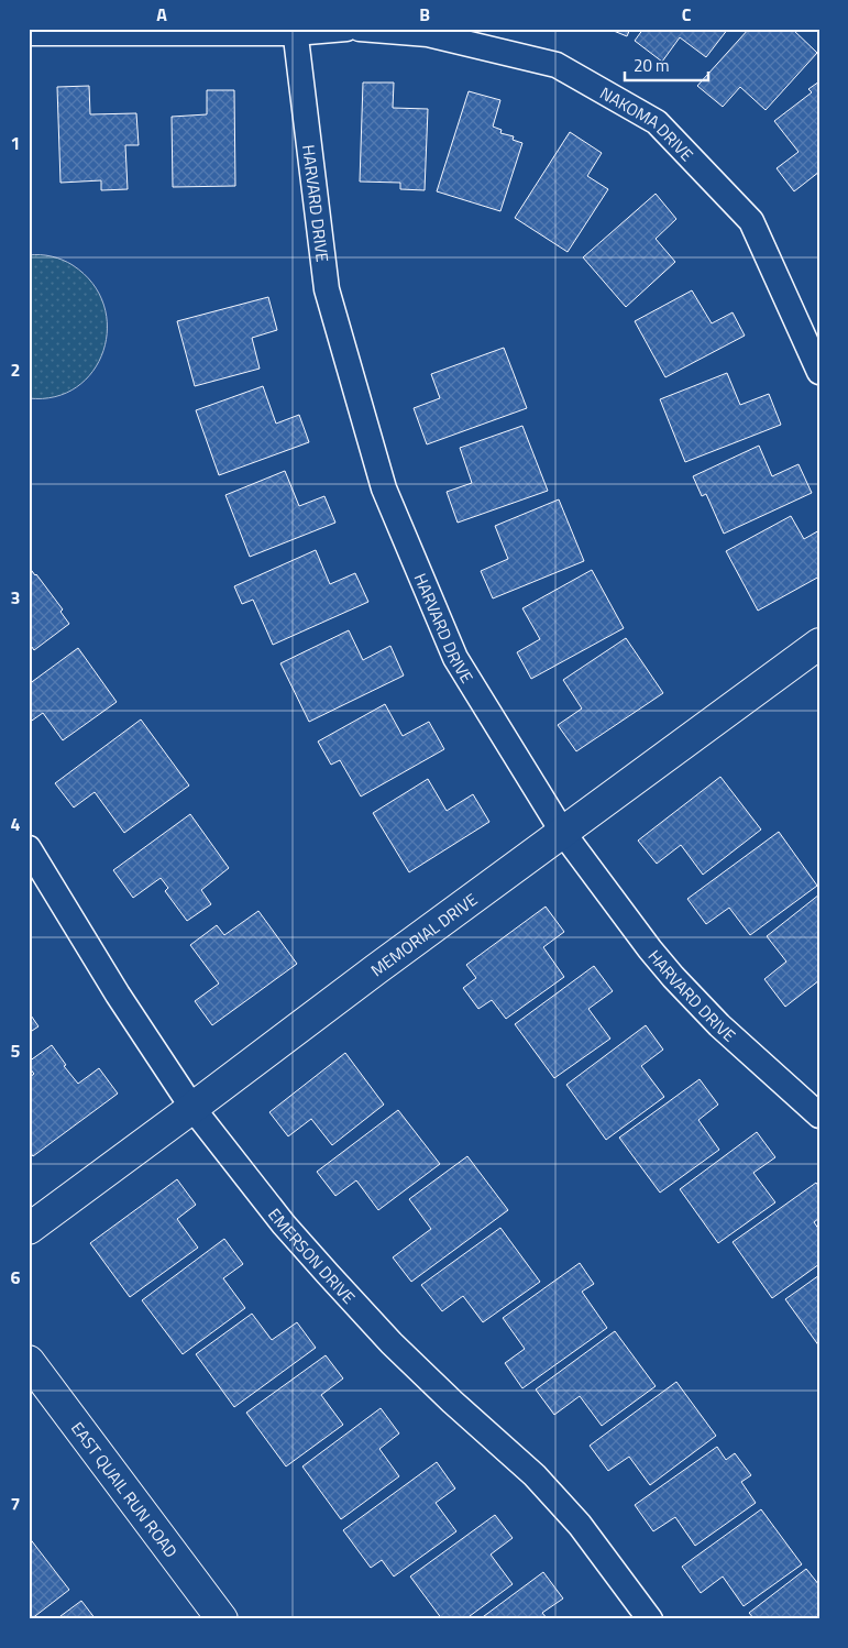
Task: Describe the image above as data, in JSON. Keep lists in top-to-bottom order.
{
  "streets": {
    "street": [
      "NAKOMA DRIVE",
      "HARVARD DRIVE",
      "MEMORIAL DRIVE",
      "EMERSON DRIVE",
      "EAST QUAIL RUN ROAD"
    ]
  },
  "crossings": [
    ["HARVARD DRIVE", "MEMORIAL DRIVE"],
    ["MEMORIAL DRIVE", "EMERSON DRIVE"]
  ],
  "scale_bar": "20 m",
  "grid": {
    "columns": ["A", "B", "C"],
    "rows": [
      "1",
      "2",
      "3",
      "4",
      "5",
      "6",
      "7"
    ]
  }
}
